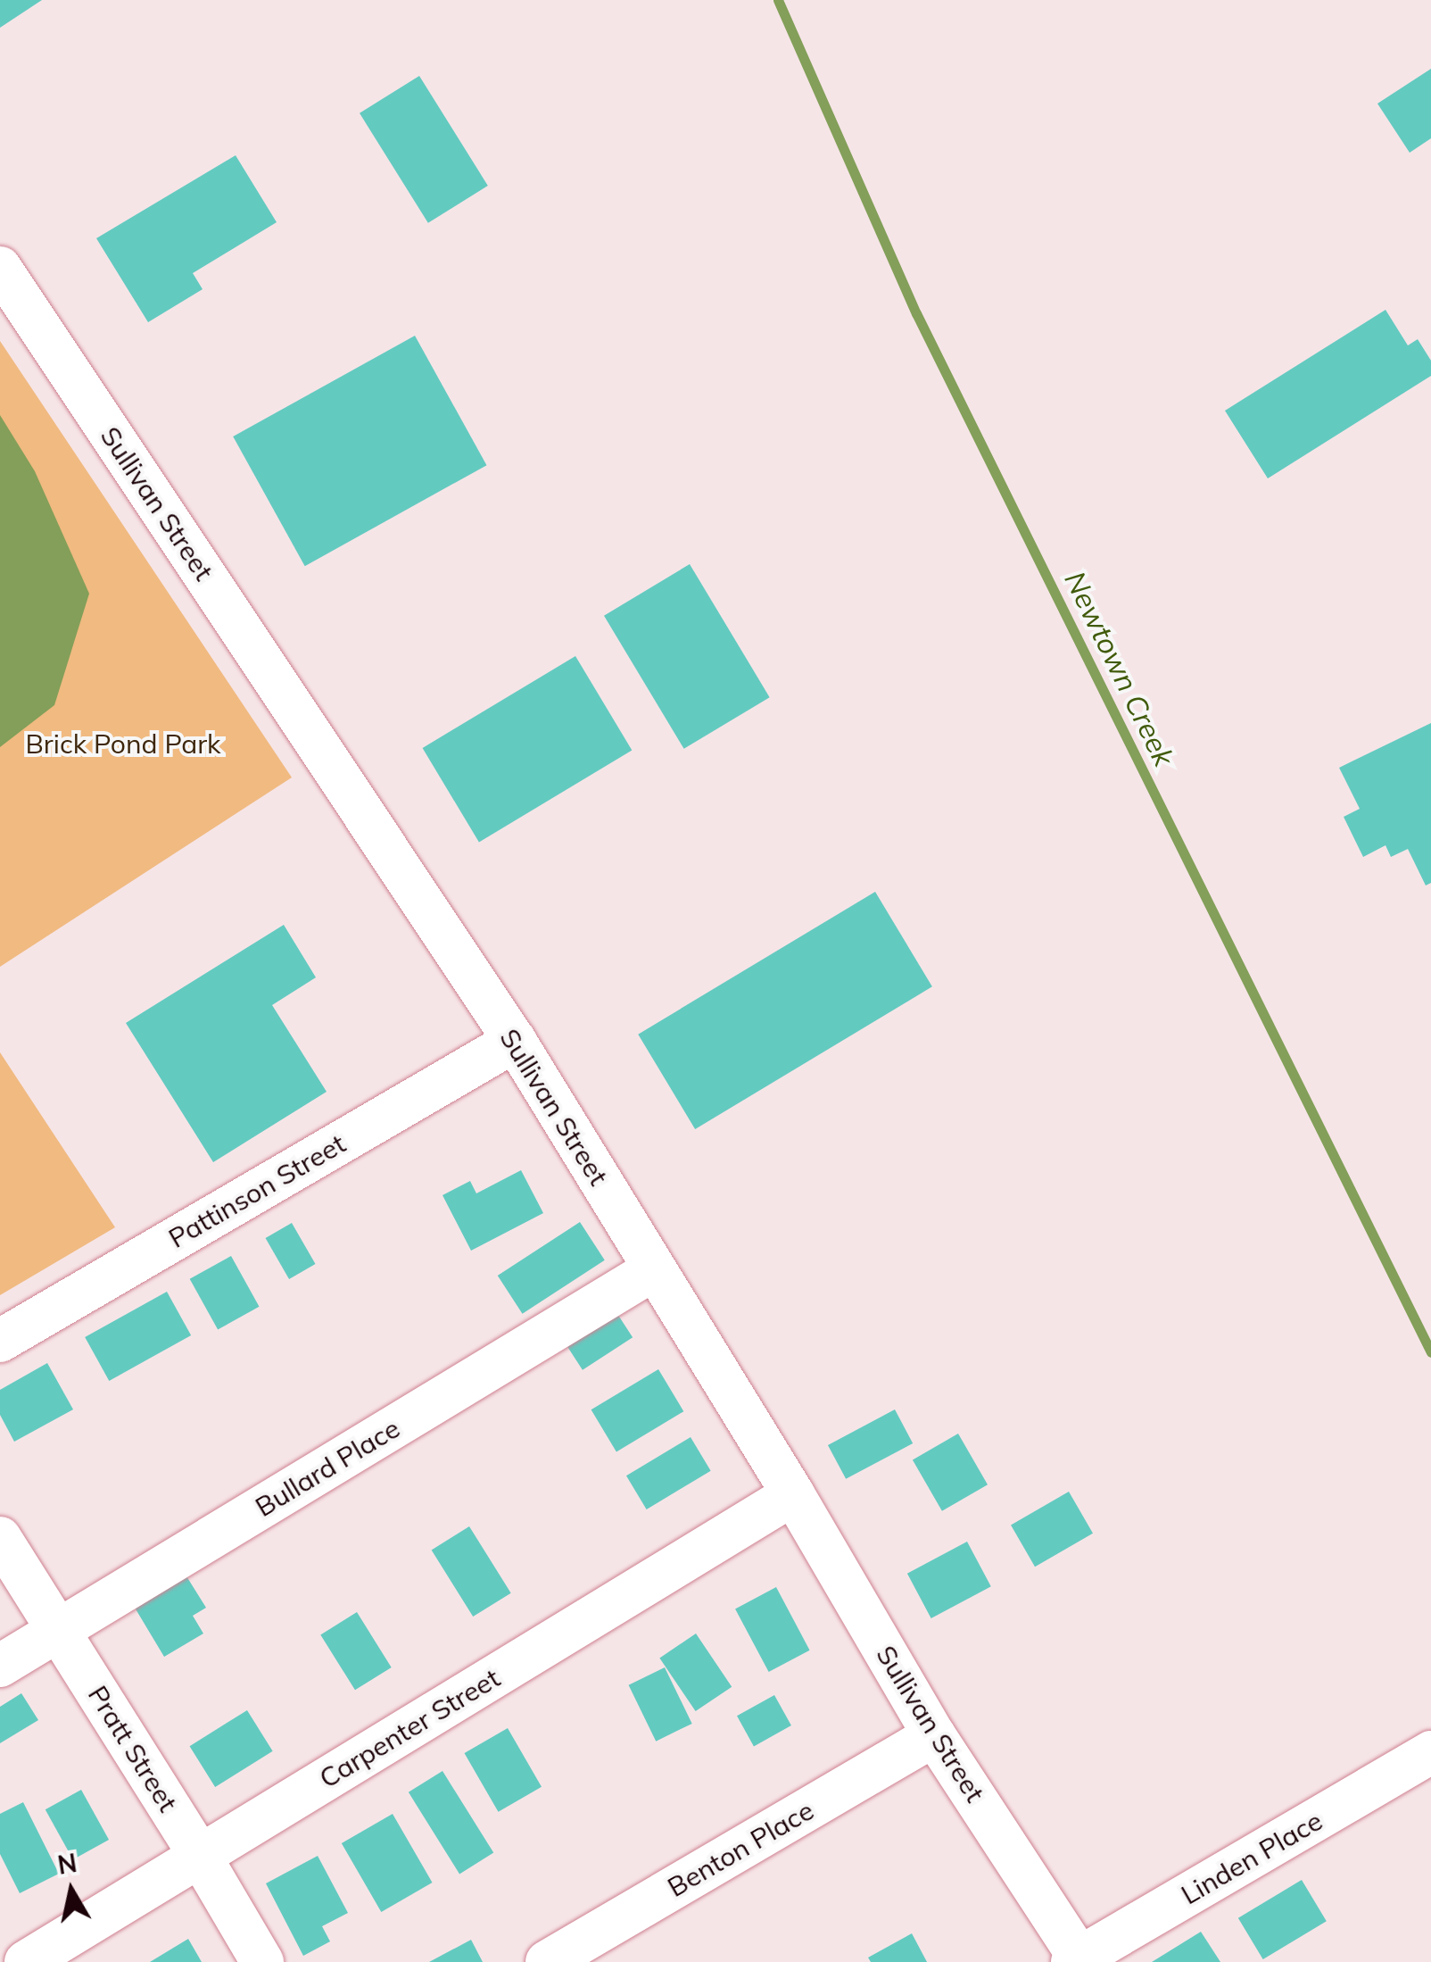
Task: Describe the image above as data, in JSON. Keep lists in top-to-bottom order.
{
  "streets": {
    "street": [
      "Sullivan Street",
      "Pattinson Street",
      "Bullard Place",
      "Carpenter Street",
      "Pratt Street",
      "Benton Place",
      "Linden Place"
    ]
  },
  "crossings": [
    ["Sullivan Street", "Pattinson Street"],
    ["Sullivan Street", "Bullard Place"],
    ["Sullivan Street", "Carpenter Street"],
    ["Sullivan Street", "Benton Place"],
    ["Sullivan Street", "Linden Place"],
    ["Bullard Place", "Pratt Street"],
    ["Carpenter Street", "Pratt Street"]
  ],
  "water": ["Newtown Creek"],
  "parks": ["Brick Pond Park"],
  "north": "top"
}
